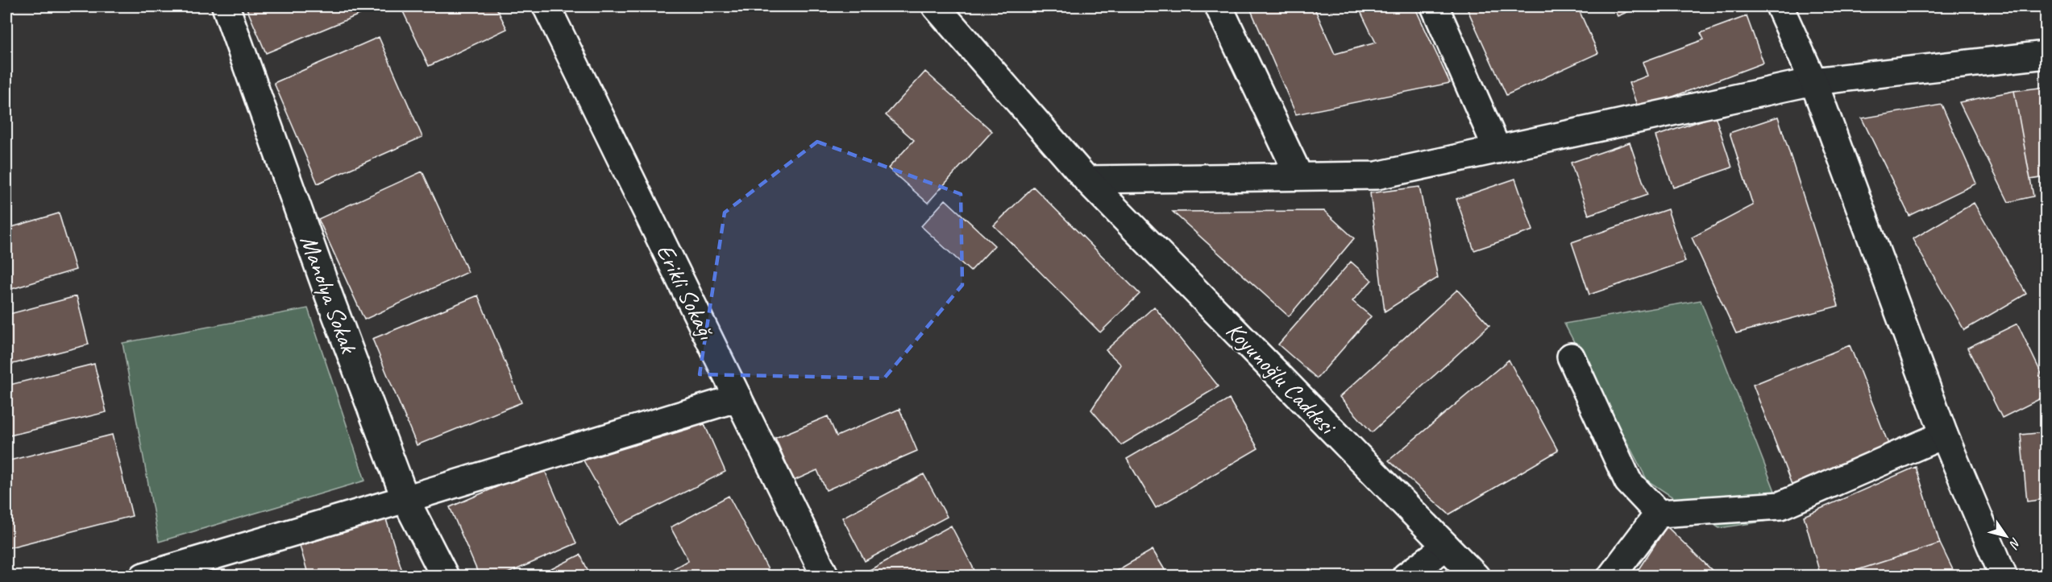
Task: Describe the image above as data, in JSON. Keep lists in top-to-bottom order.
{
  "streets": {
    "street": ["Erikli Sokağı", "Manolya Sokak", "Koyunoğlu Caddesi"]
  },
  "north": "bottom right"
}
